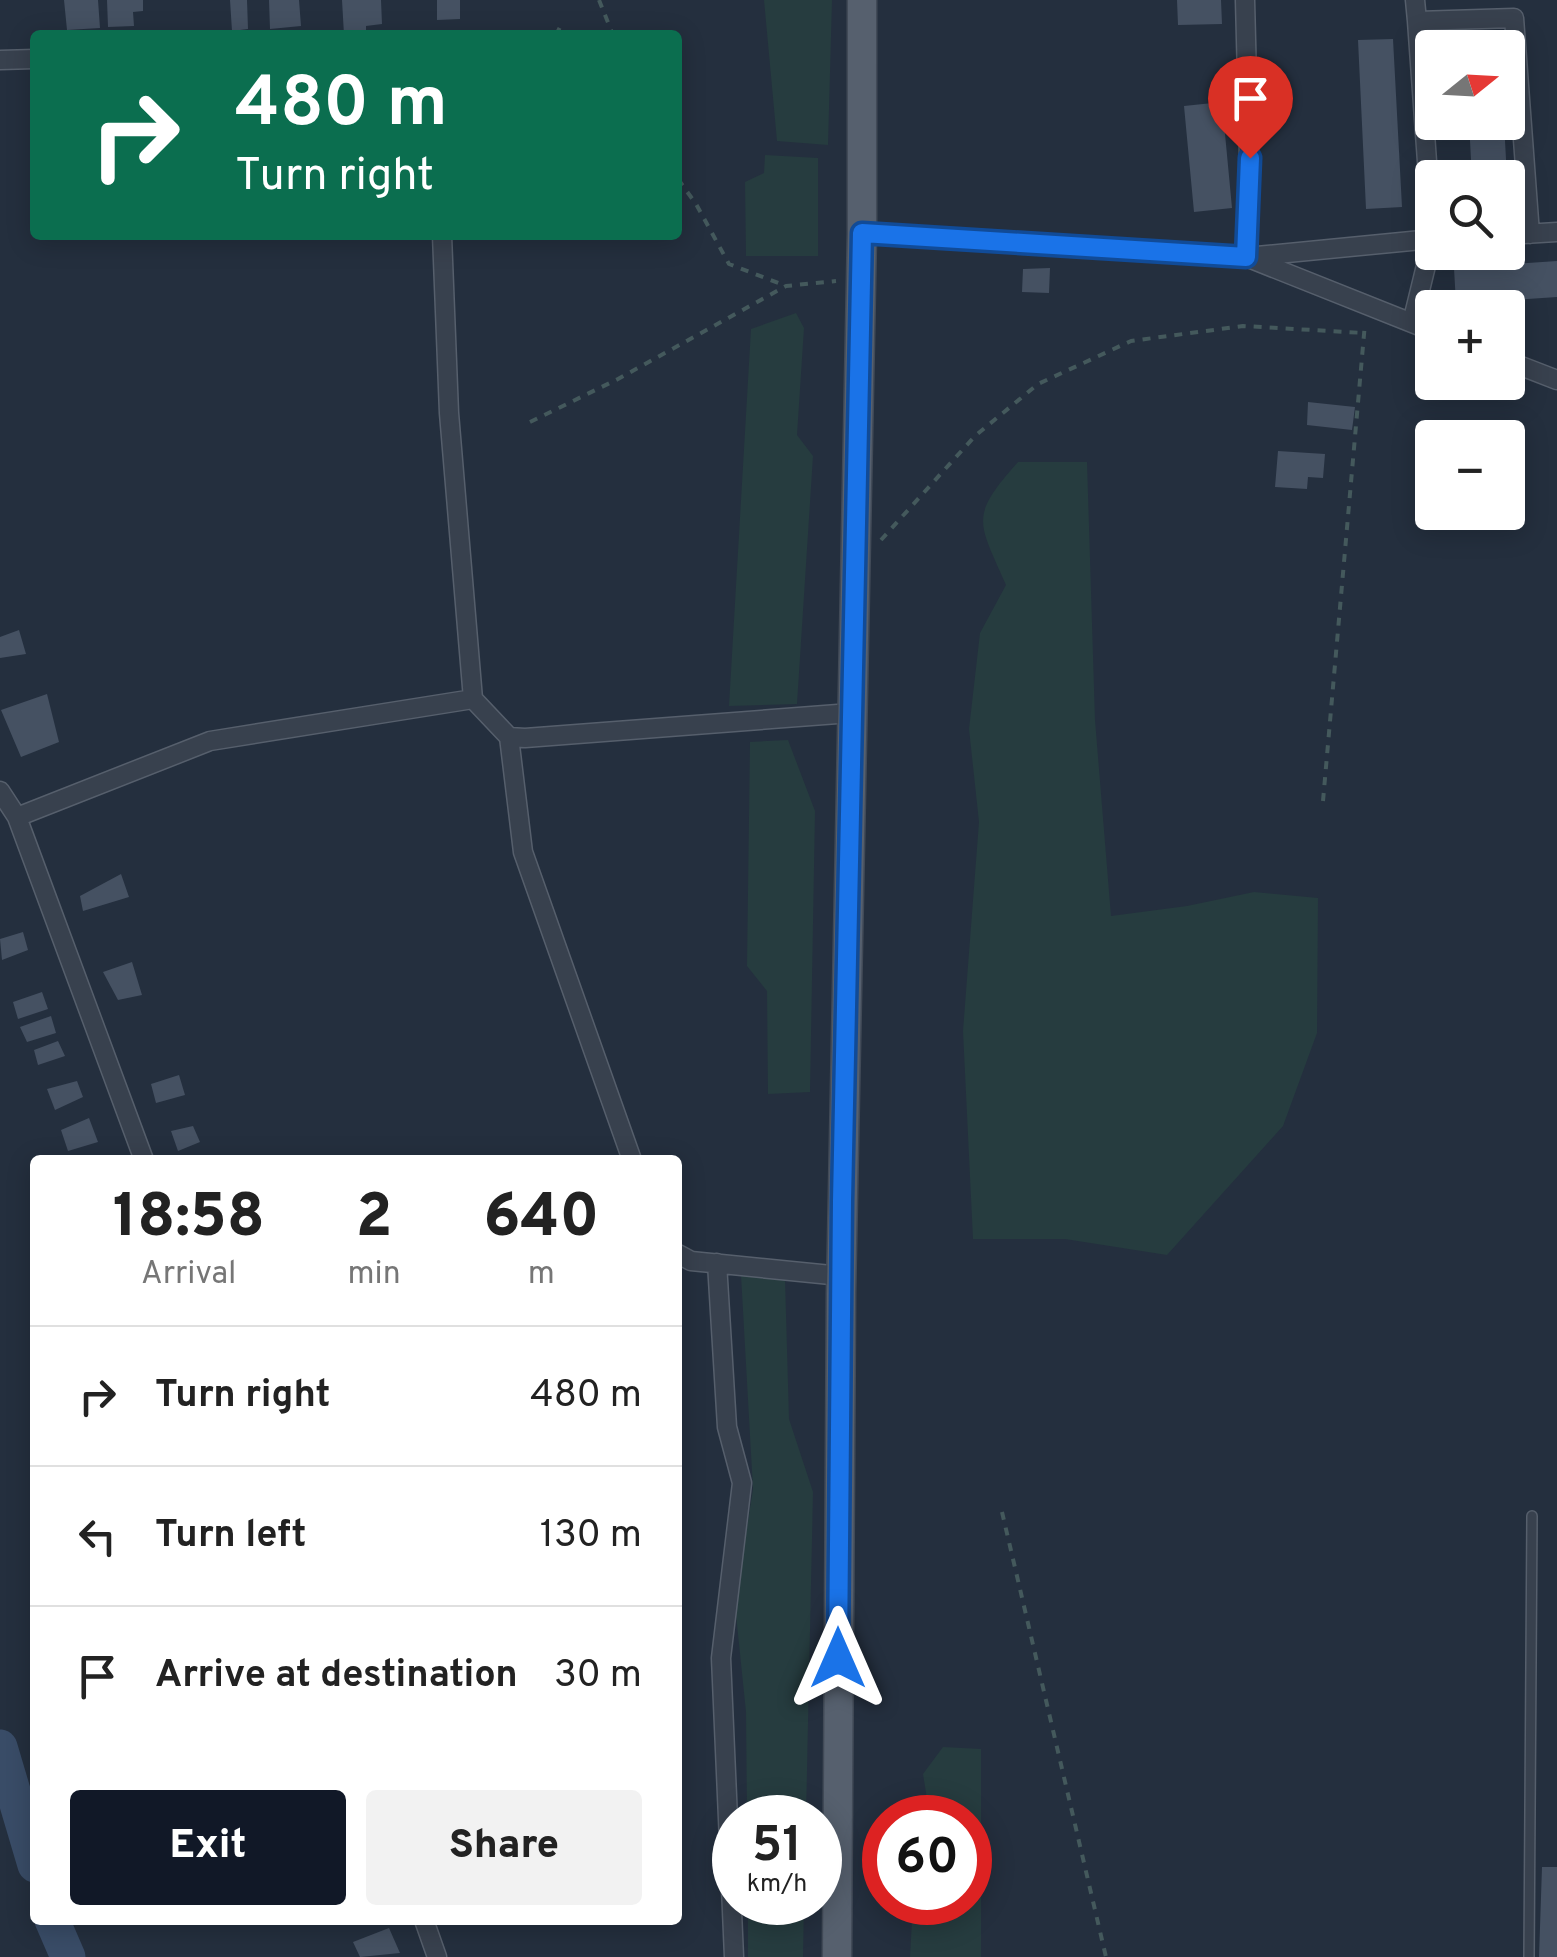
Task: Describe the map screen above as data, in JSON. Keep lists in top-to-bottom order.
{
  "north": "right",
  "page": {
    "map_buttons": ["+", "−"],
    "turn": ["480 m", "Turn right"],
    "eta": [
      "18:58",
      "Arrival",
      "2",
      "min",
      "640",
      "m"
    ],
    "list": [
      {
        "name": "Turn right",
        "value": "480 m"
      },
      {
        "name": "Turn left",
        "value": "130 m"
      },
      {
        "name": "Arrive at destination",
        "value": "30 m"
      }
    ],
    "buttons": ["Exit", "Share"],
    "speed": "51 km/h",
    "limit": "60"
  }
}
